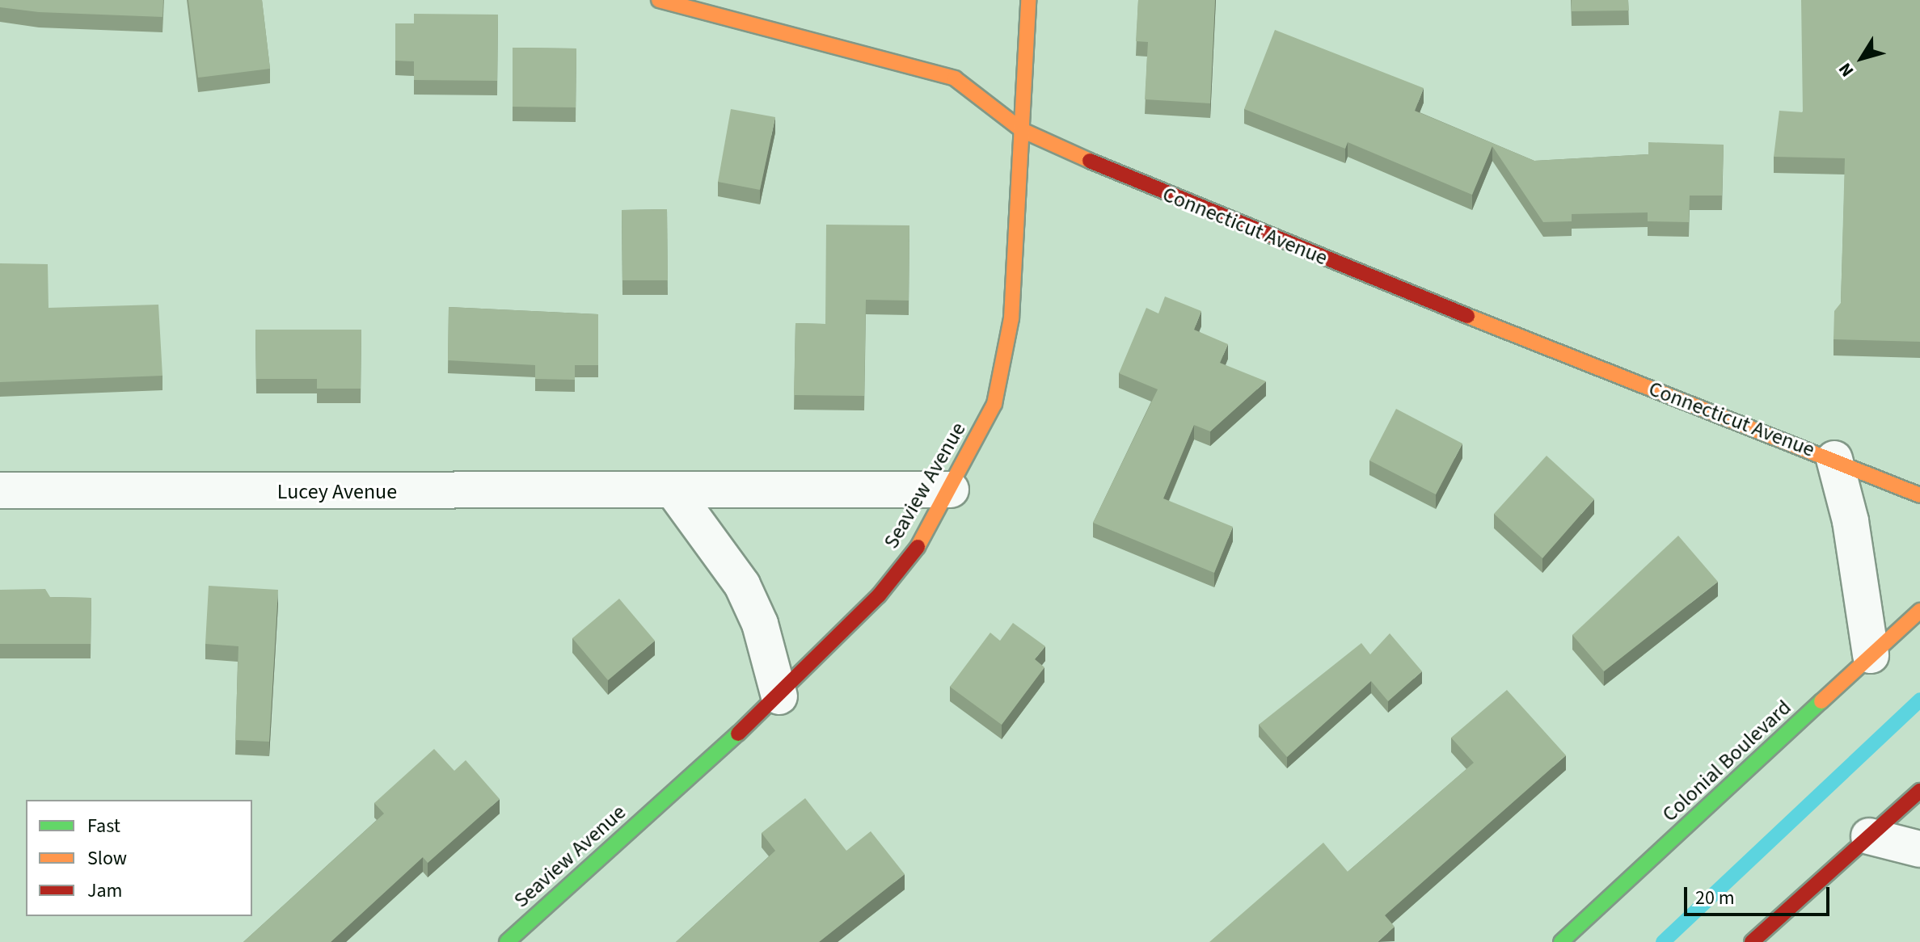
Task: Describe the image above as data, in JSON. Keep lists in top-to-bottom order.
{
  "streets": {
    "street": [
      "Connecticut Avenue",
      "Seaview Avenue",
      "Lucey Avenue",
      "Colonial Boulevard"
    ]
  },
  "crossings": [
    ["Connecticut Avenue", "Seaview Avenue"],
    ["Connecticut Avenue", "Colonial Boulevard"],
    ["Seaview Avenue", "Lucey Avenue"]
  ],
  "legend": ["Fast", "Slow", "Jam"],
  "scale_bar": "20 m",
  "north": "bottom left"
}
